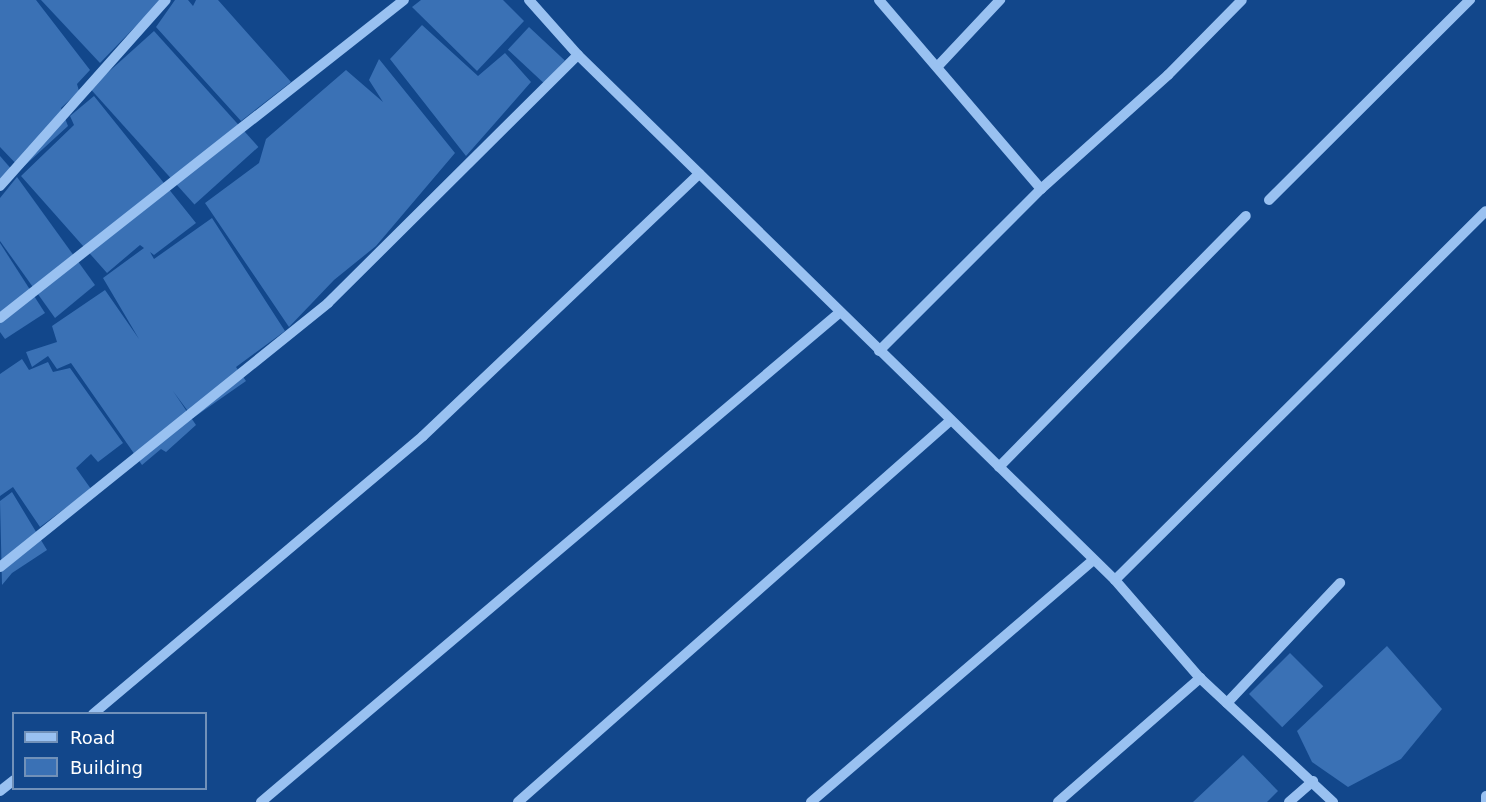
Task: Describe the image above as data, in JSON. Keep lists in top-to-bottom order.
{
  "legend": ["Road", "Building"]
}
